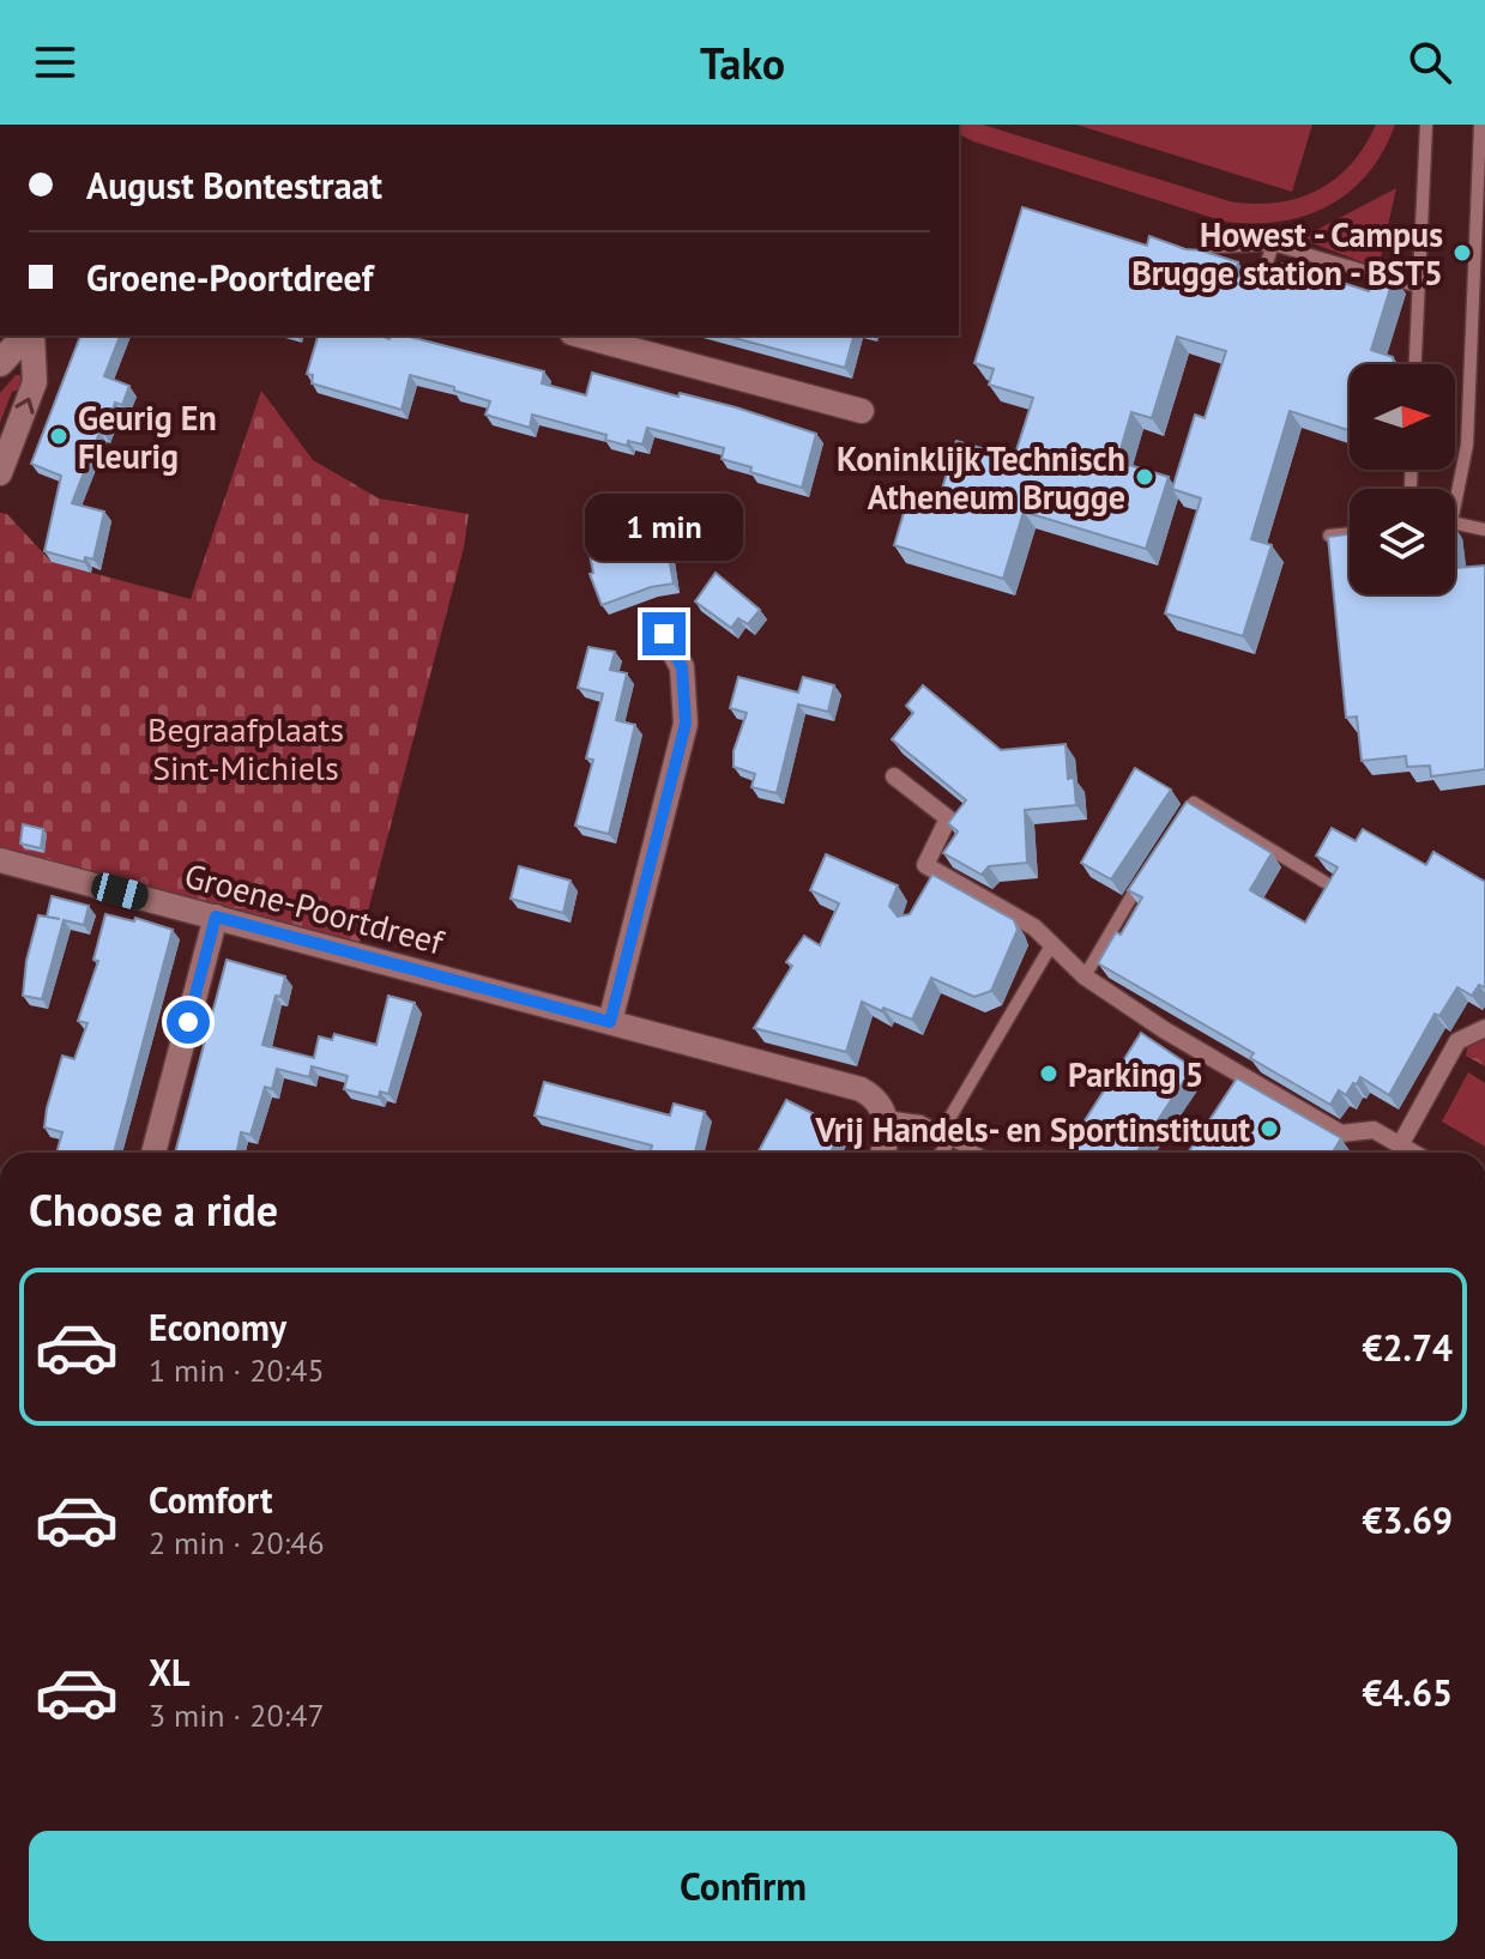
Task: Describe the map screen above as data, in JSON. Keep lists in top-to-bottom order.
{
  "streets": {
    "street": ["Groene-Poortdreef"]
  },
  "parks": ["Begraafplaats Sint-Michiels"],
  "places": [
    "Howest - Campus Brugge station - BST5",
    "Geurig En Fleurig",
    "Koninklijk Technisch Atheneum Brugge",
    "Parking 5",
    "Vrij Handels- en Sportinstituut"
  ],
  "north": "right",
  "page": {
    "header": "Tako",
    "banner": ["August Bontestraat", "Groene-Poortdreef"],
    "bubble": "1 min",
    "heading": "Choose a ride",
    "list": [
      {
        "name": "Economy",
        "note": "1 min · 20:45",
        "value": "€2.74"
      },
      {
        "name": "Comfort",
        "note": "2 min · 20:46",
        "value": "€3.69"
      },
      {
        "name": "XL",
        "note": "3 min · 20:47",
        "value": "€4.65"
      }
    ],
    "buttons": "Confirm"
  }
}
